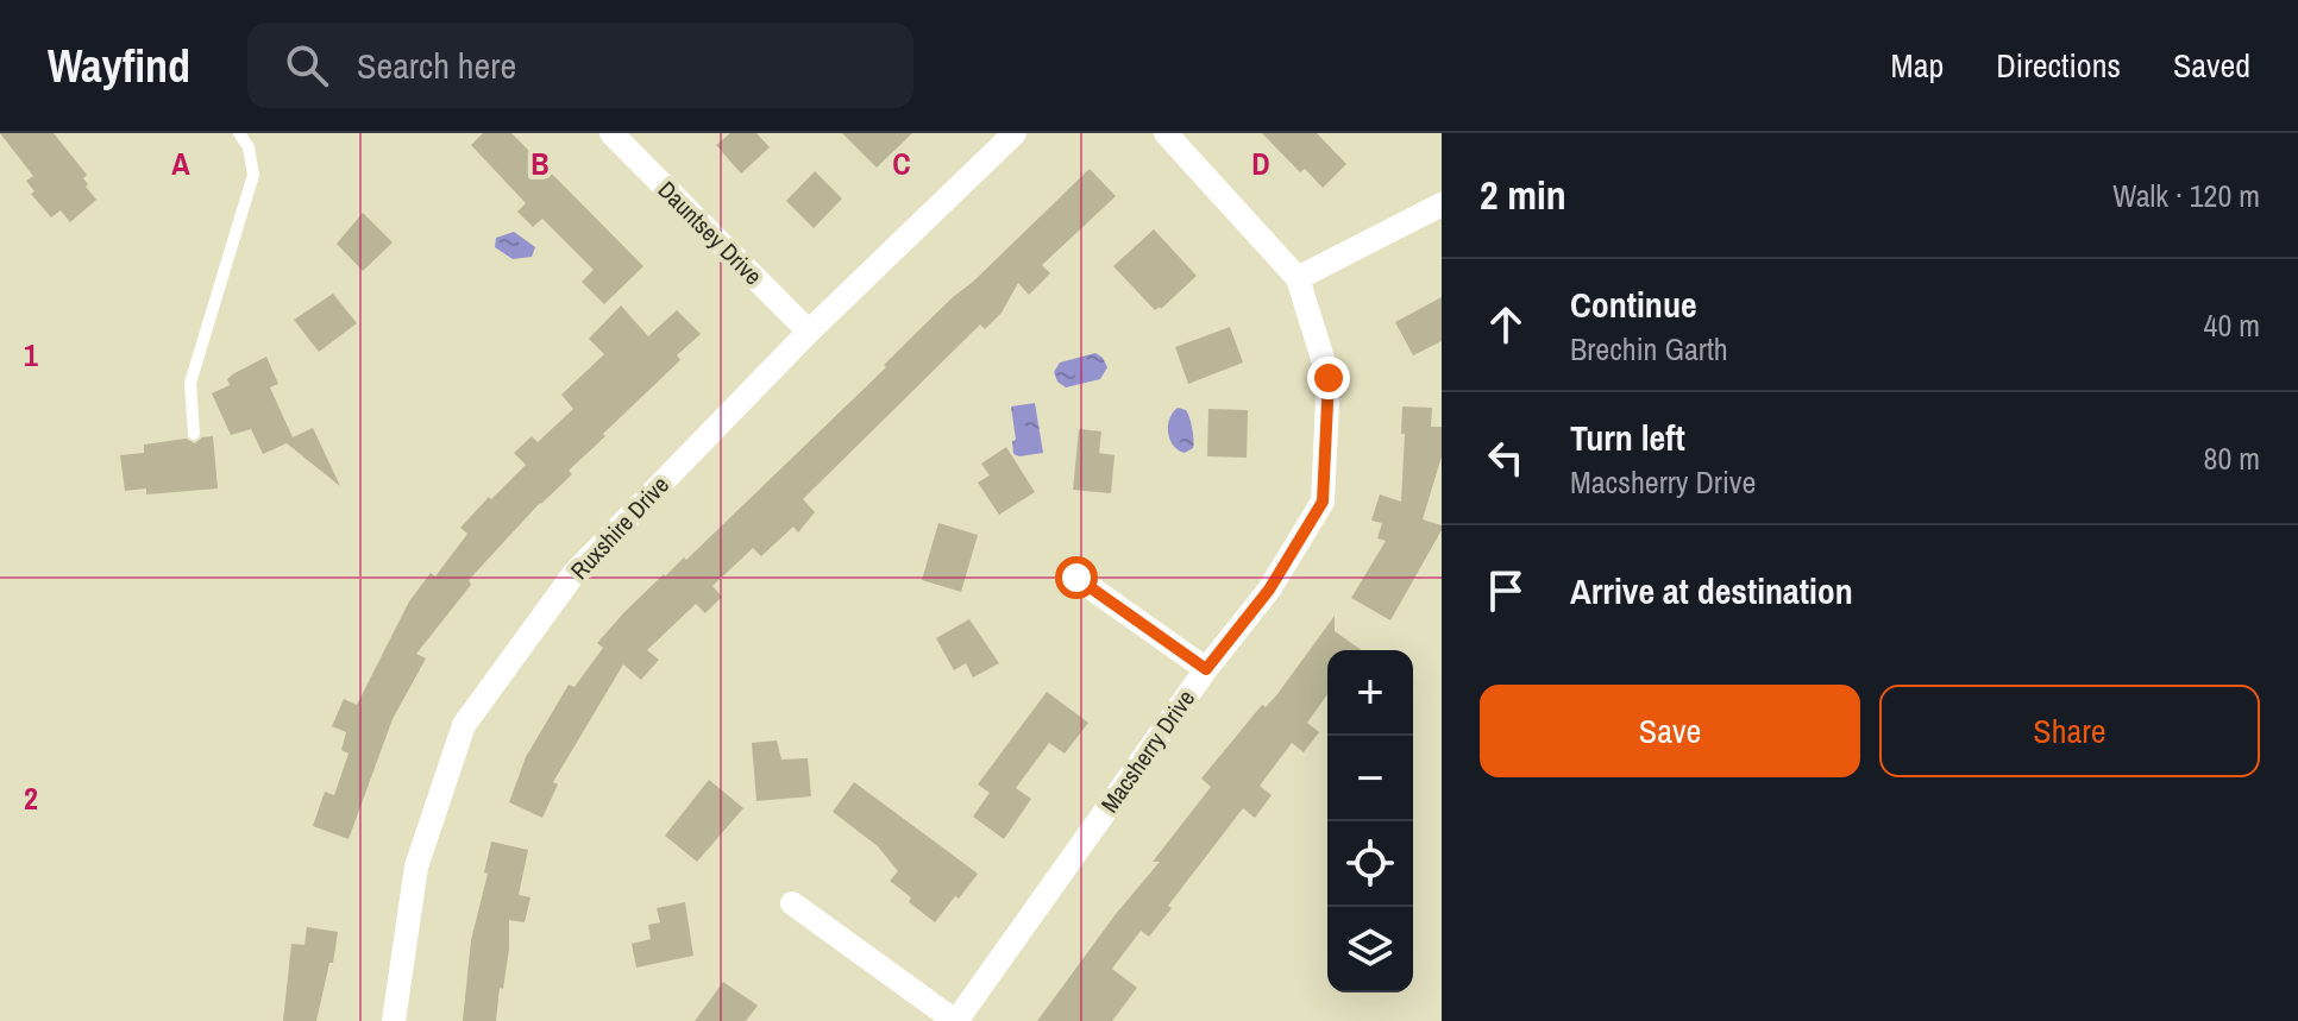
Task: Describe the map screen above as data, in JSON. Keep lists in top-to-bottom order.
{
  "streets": {
    "street": ["Dauntsey Drive", "Ruxshire Drive", "Macsherry Drive"]
  },
  "crossings": [
    ["Dauntsey Drive", "Ruxshire Drive"]
  ],
  "page": {
    "header": "Wayfind",
    "search": "Search here",
    "nav": ["Map", "Directions", "Saved"],
    "heading": ["2 min", "Walk · 120 m"],
    "list": [
      ["Continue", "Brechin Garth", "40 m"],
      ["Turn left", "Macsherry Drive", "80 m"],
      "Arrive at destination"
    ],
    "map_buttons": ["+", "−"],
    "buttons": ["Save", "Share"]
  },
  "grid": {
    "columns": [
      "A",
      "B",
      "C",
      "D"
    ],
    "rows": ["1", "2"]
  }
}
